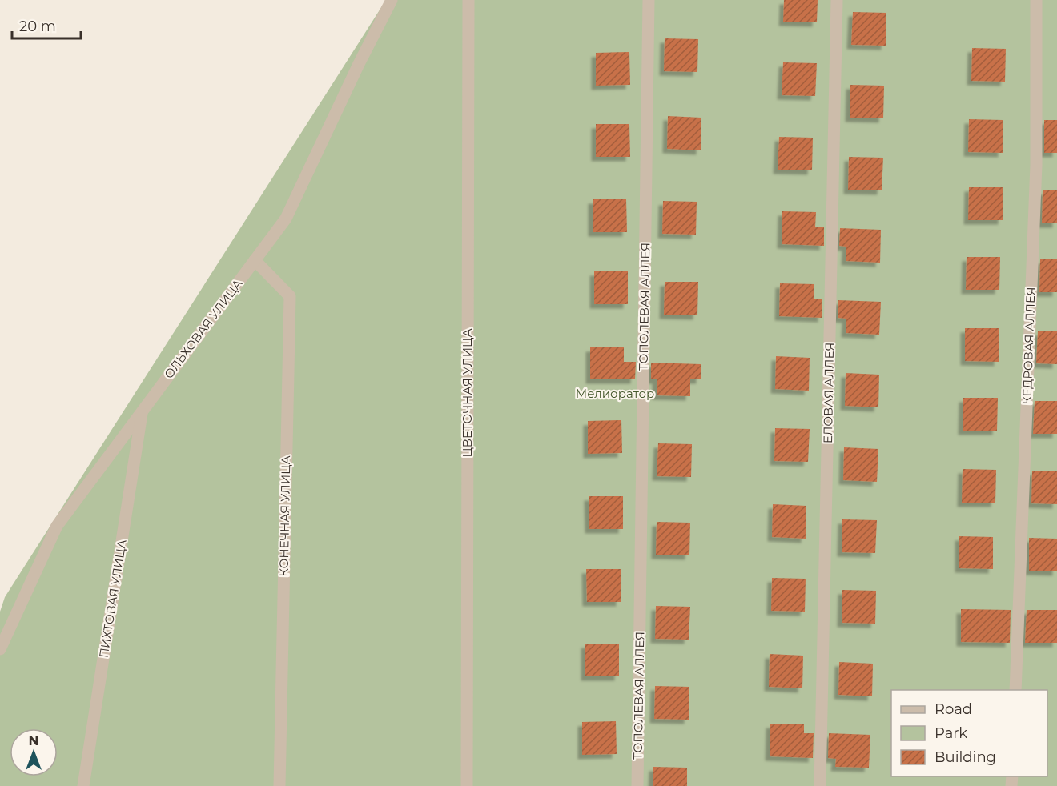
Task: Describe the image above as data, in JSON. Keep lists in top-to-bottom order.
{
  "streets": {
    "street": [
      "ТОПОЛЕВАЯ АЛЛЕЯ",
      "ОЛЬХОВАЯ УЛИЦА",
      "КЕДРОВАЯ АЛЛЕЯ",
      "ЦВЕТОЧНАЯ УЛИЦА",
      "ЕЛОВАЯ АЛЛЕЯ",
      "КОНЕЧНАЯ УЛИЦА",
      "ПИХТОВАЯ УЛИЦА"
    ]
  },
  "crossings": [
    ["ОЛЬХОВАЯ УЛИЦА", "КОНЕЧНАЯ УЛИЦА"],
    ["ОЛЬХОВАЯ УЛИЦА", "ПИХТОВАЯ УЛИЦА"]
  ],
  "parks": ["Мелиоратор"],
  "legend": ["Road", "Park", "Building"],
  "scale_bar": "20 m",
  "north": "top"
}
